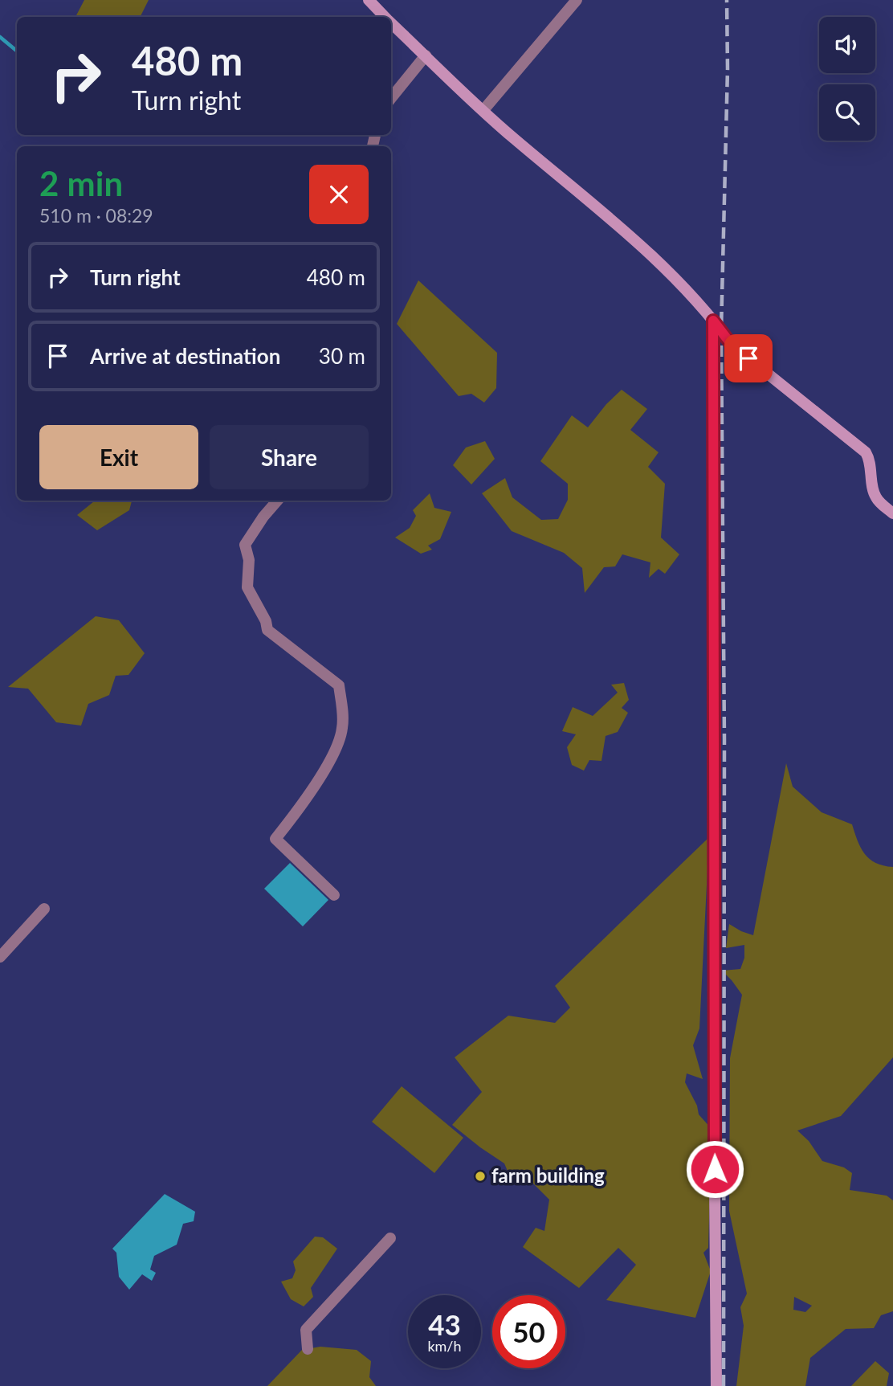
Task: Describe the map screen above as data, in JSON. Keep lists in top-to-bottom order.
{
  "places": ["farm building"],
  "page": {
    "turn": ["480 m", "Turn right"],
    "heading": ["2 min", "510 m · 08:29"],
    "list": [
      {
        "name": "Turn right",
        "value": "480 m"
      },
      {
        "name": "Arrive at destination",
        "value": "30 m"
      }
    ],
    "buttons": ["Exit", "Share"],
    "speed": "43 km/h",
    "limit": "50"
  }
}
